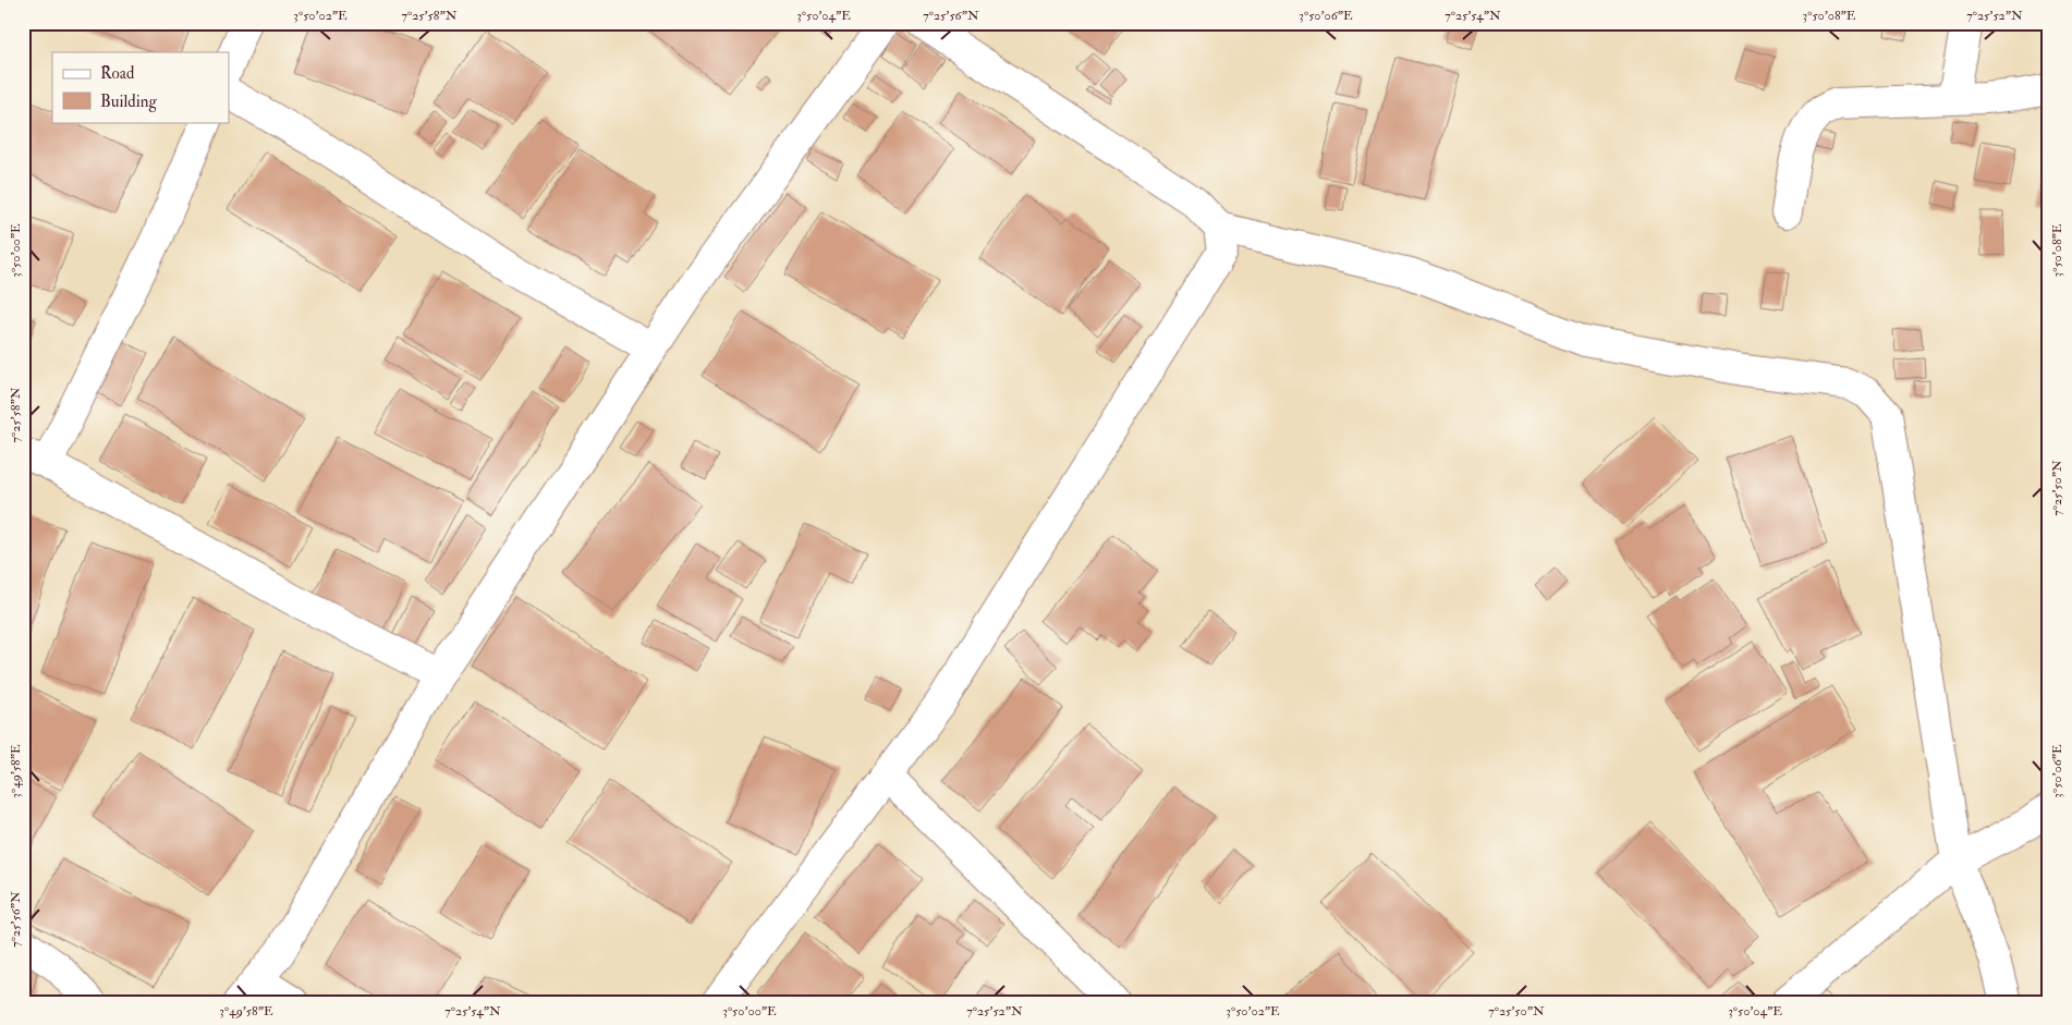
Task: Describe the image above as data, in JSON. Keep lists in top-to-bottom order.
{
  "legend": ["Road", "Building"],
  "coordinates": [
    "3°50'02\"E",
    "7°25'58\"N",
    "3°50'04\"E",
    "7°25'56\"N",
    "3°50'06\"E",
    "7°25'54\"N",
    "3°50'08\"E",
    "7°25'52\"N",
    "3°50'00\"E",
    "7°25'50\"N",
    "3°49'58\"E"
  ]
}
